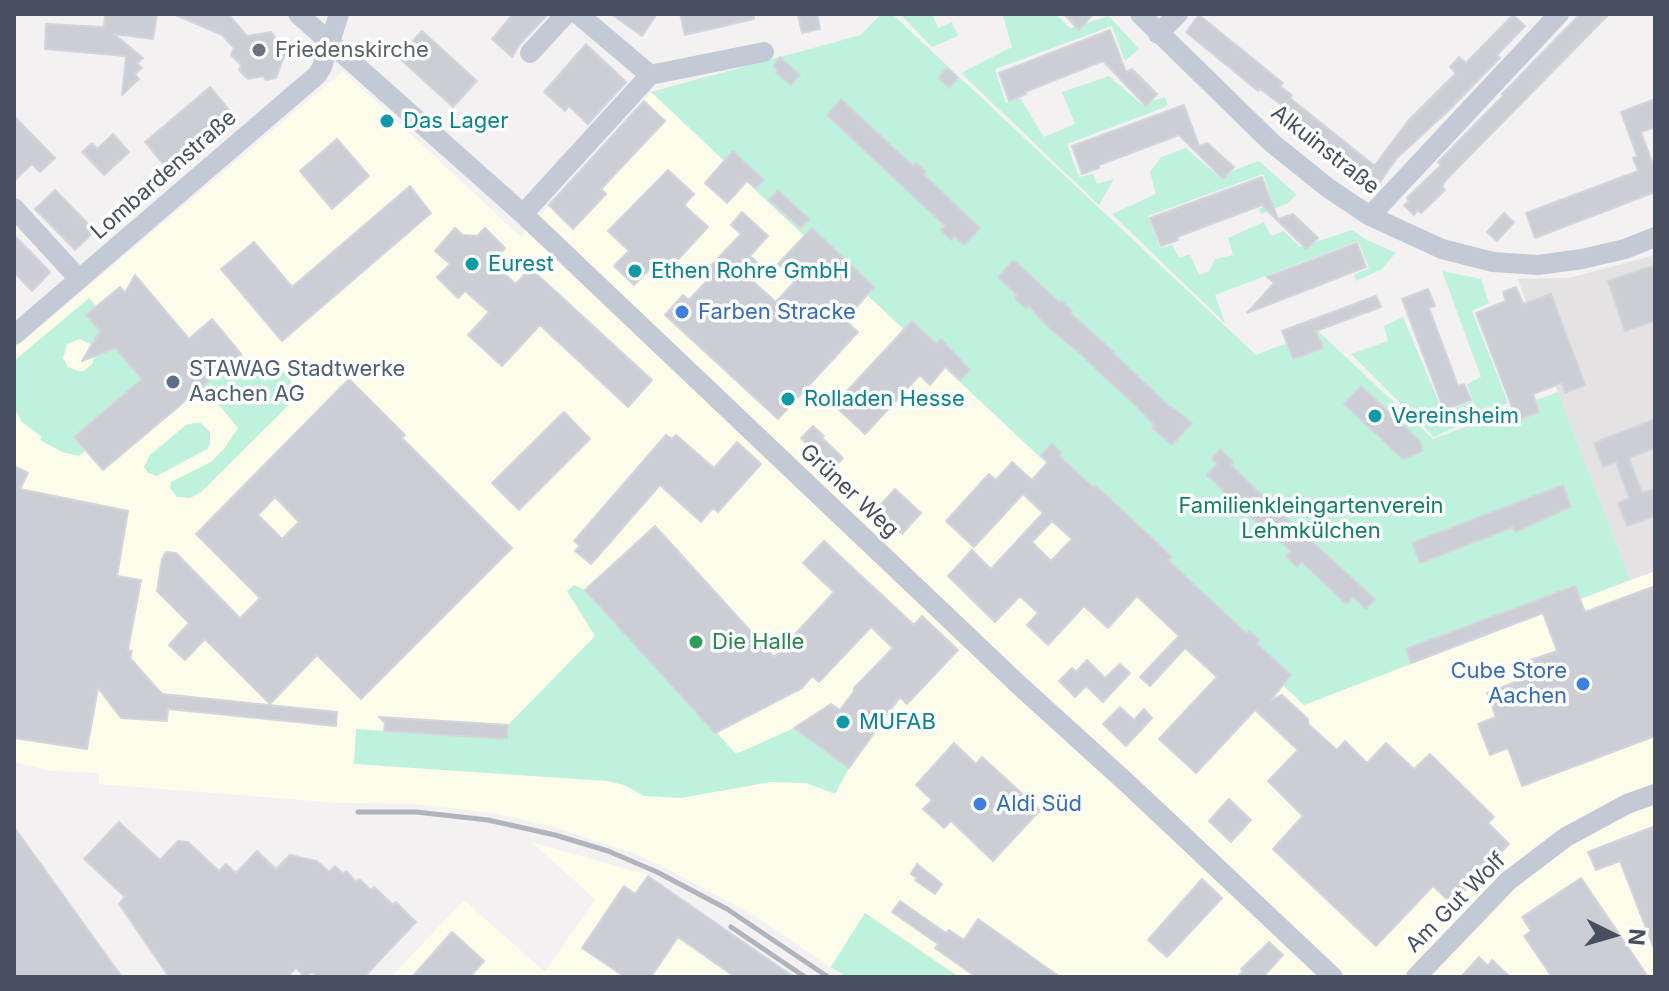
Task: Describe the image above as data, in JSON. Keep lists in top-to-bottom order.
{
  "streets": {
    "street": [
      "Alkuinstraße",
      "Lombardenstraße",
      "Grüner Weg",
      "Am Gut Wolf"
    ]
  },
  "crossings": [
    ["Lombardenstraße", "Grüner Weg"]
  ],
  "parks": ["Familienkleingartenverein Lehmkülchen"],
  "places": [
    "Friedenskirche",
    "Das Lager",
    "Eurest",
    "Ethen Rohre GmbH",
    "Farben Stracke",
    "STAWAG Stadtwerke Aachen AG",
    "Rolladen Hesse",
    "Vereinsheim",
    "Die Halle",
    "Cube Store Aachen",
    "MUFAB",
    "Aldi Süd"
  ],
  "north": "right"
}
